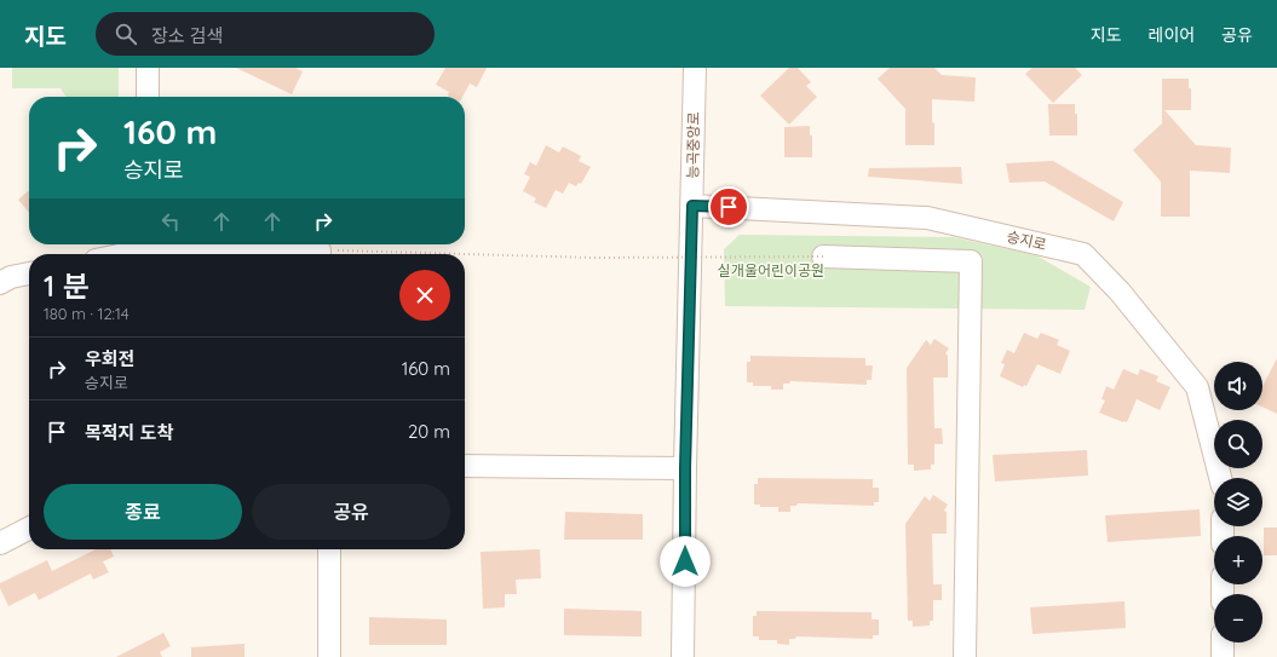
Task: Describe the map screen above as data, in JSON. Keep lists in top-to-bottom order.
{
  "streets": {
    "street": ["능곡중앙로", "승지로"]
  },
  "crossings": [
    ["능곡중앙로", "승지로"]
  ],
  "parks": ["실개울어린이공원"],
  "page": {
    "header": "지도",
    "search": "장소 검색",
    "nav": ["지도", "레이어", "공유"],
    "turn": ["160 m", "승지로"],
    "heading": ["1 분", "180 m · 12:14"],
    "list": [
      {
        "name": "우회전",
        "note": "승지로",
        "value": "160 m"
      },
      {
        "name": "목적지 도착",
        "value": "20 m"
      }
    ],
    "map_buttons": ["+", "−"],
    "buttons": ["종료", "공유"]
  }
}
